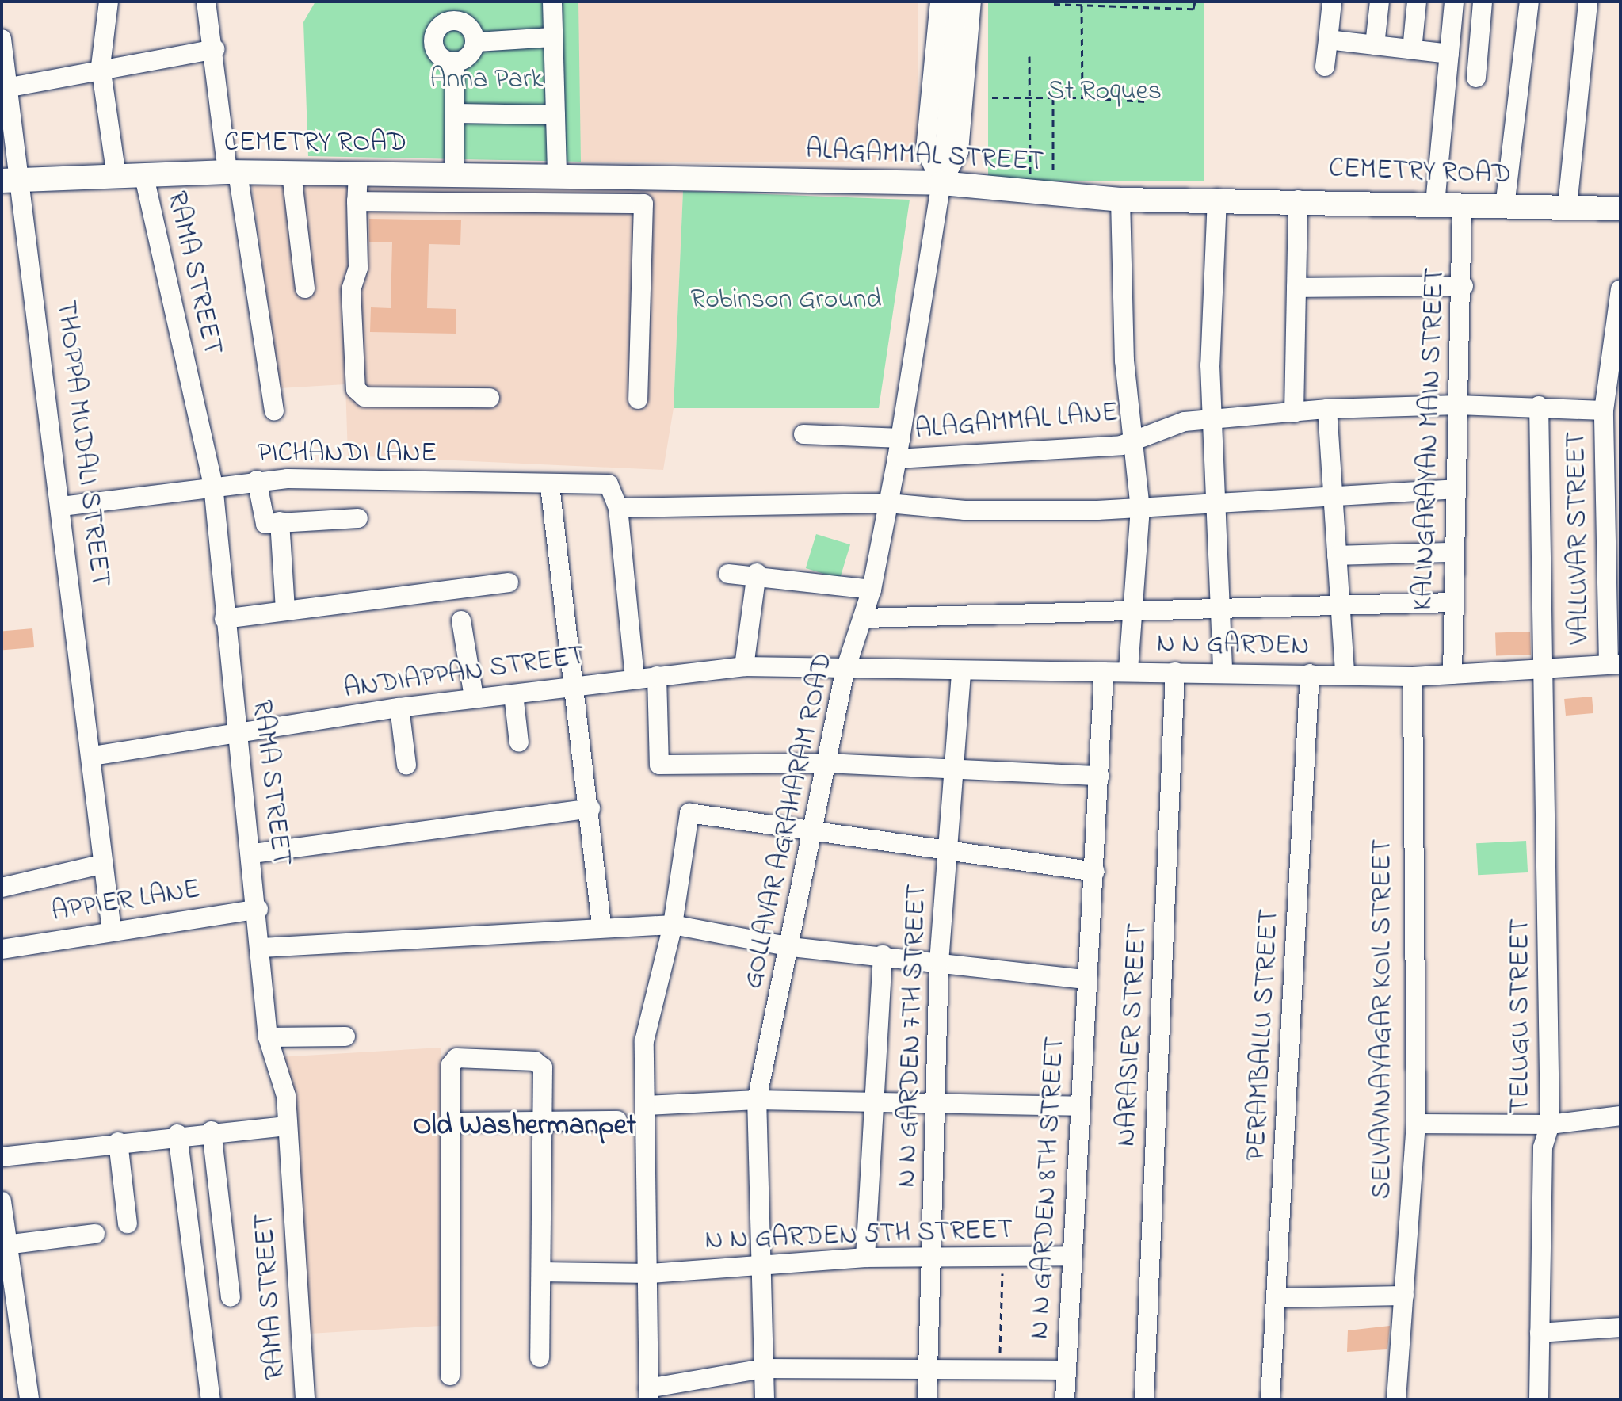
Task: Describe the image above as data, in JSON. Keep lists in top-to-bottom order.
{
  "streets": {
    "main road": ["CEMETRY ROAD", "ALAGAMMAL STREET"],
    "street": [
      "RAMA STREET",
      "ALAGAMMAL LANE",
      "KALINGARAYAN MAIN STREET",
      "THOPPA MUDALI STREET",
      "PICHANDI LANE",
      "VALLUVAR STREET",
      "N N GARDEN",
      "ANDIAPPAN STREET",
      "GOLLAVAR AGRAHARAM ROAD",
      "APPIER LANE",
      "TELUGU STREET",
      "SELVAVINAYAGAR KOIL STREET",
      "NARASIER STREET",
      "PERAMBALLU STREET",
      "N N GARDEN 7TH STREET",
      "N N GARDEN 8TH STREET",
      "N N GARDEN 5TH STREET"
    ]
  },
  "crossings": [
    ["CEMETRY ROAD", "ALAGAMMAL STREET"],
    ["CEMETRY ROAD", "RAMA STREET"],
    ["CEMETRY ROAD", "KALINGARAYAN MAIN STREET"],
    ["CEMETRY ROAD", "THOPPA MUDALI STREET"],
    ["ALAGAMMAL STREET", "GOLLAVAR AGRAHARAM ROAD"],
    ["RAMA STREET", "PICHANDI LANE"],
    ["RAMA STREET", "ANDIAPPAN STREET"],
    ["RAMA STREET", "APPIER LANE"],
    ["ALAGAMMAL LANE", "KALINGARAYAN MAIN STREET"],
    ["ALAGAMMAL LANE", "VALLUVAR STREET"],
    ["ALAGAMMAL LANE", "GOLLAVAR AGRAHARAM ROAD"],
    ["ALAGAMMAL LANE", "TELUGU STREET"],
    ["KALINGARAYAN MAIN STREET", "N N GARDEN"],
    ["THOPPA MUDALI STREET", "PICHANDI LANE"],
    ["THOPPA MUDALI STREET", "ANDIAPPAN STREET"],
    ["THOPPA MUDALI STREET", "APPIER LANE"],
    ["VALLUVAR STREET", "N N GARDEN"],
    ["N N GARDEN", "ANDIAPPAN STREET"],
    ["N N GARDEN", "GOLLAVAR AGRAHARAM ROAD"],
    ["N N GARDEN", "TELUGU STREET"],
    ["N N GARDEN", "SELVAVINAYAGAR KOIL STREET"],
    ["N N GARDEN", "NARASIER STREET"],
    ["N N GARDEN", "PERAMBALLU STREET"],
    ["N N GARDEN", "N N GARDEN 7TH STREET"],
    ["N N GARDEN", "N N GARDEN 8TH STREET"],
    ["ANDIAPPAN STREET", "GOLLAVAR AGRAHARAM ROAD"],
    ["GOLLAVAR AGRAHARAM ROAD", "N N GARDEN 5TH STREET"],
    ["N N GARDEN 7TH STREET", "N N GARDEN 5TH STREET"],
    ["N N GARDEN 8TH STREET", "N N GARDEN 5TH STREET"]
  ],
  "districts": ["Old Washermanpet"],
  "parks": ["Anna Park", "St Roques", "Robinson Ground"]
}
